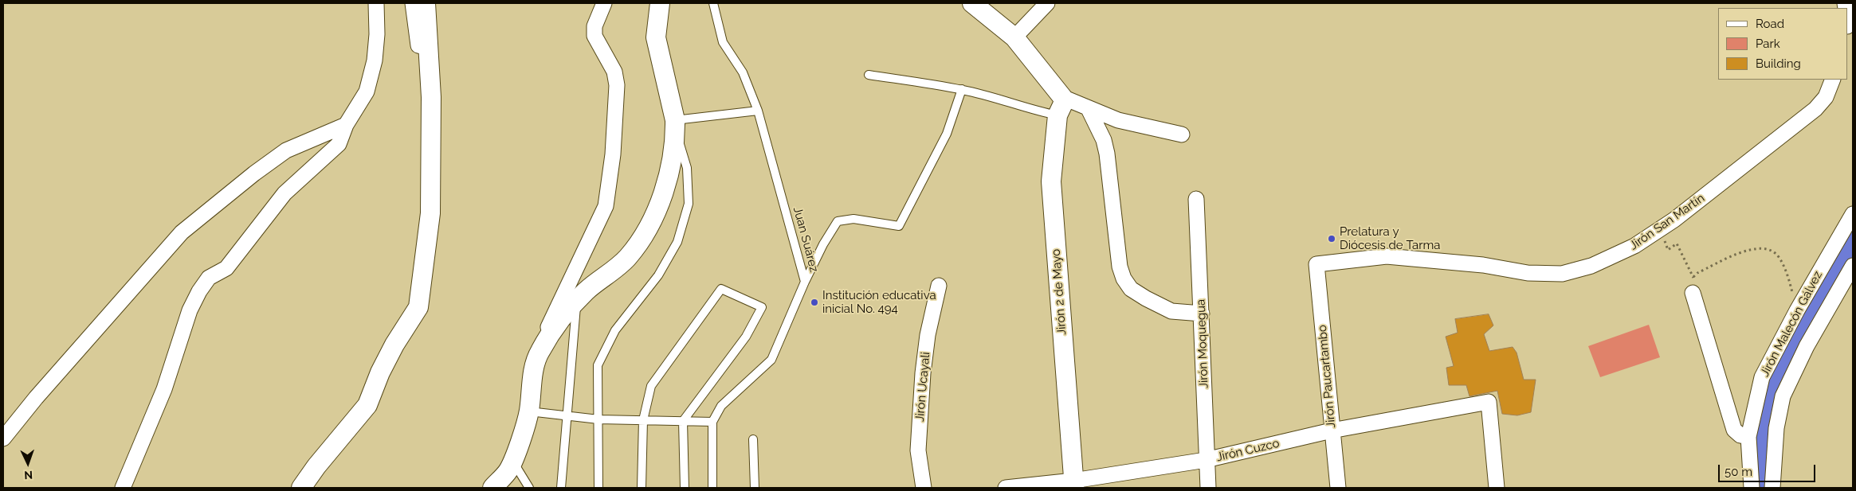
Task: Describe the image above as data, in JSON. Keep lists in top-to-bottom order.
{
  "streets": {
    "street": [
      "Jirón San Martín",
      "Jirón 2 de Mayo",
      "Jirón Malecón Gálvez",
      "Jirón Moquegua",
      "Jirón Paucartambo",
      "Jirón Ucayali",
      "Jirón Cuzco"
    ],
    "lane": ["Juan Suárez"]
  },
  "crossings": [
    ["Jirón San Martín", "Jirón Paucartambo"],
    ["Jirón 2 de Mayo", "Jirón Cuzco"],
    ["Jirón Moquegua", "Jirón Cuzco"],
    ["Jirón Paucartambo", "Jirón Cuzco"]
  ],
  "places": ["Prelatura y Diócesis de Tarma", "Institución educativa inicial No. 494"],
  "legend": ["Road", "Park", "Building"],
  "scale_bar": "50 m",
  "north": "bottom"
}
